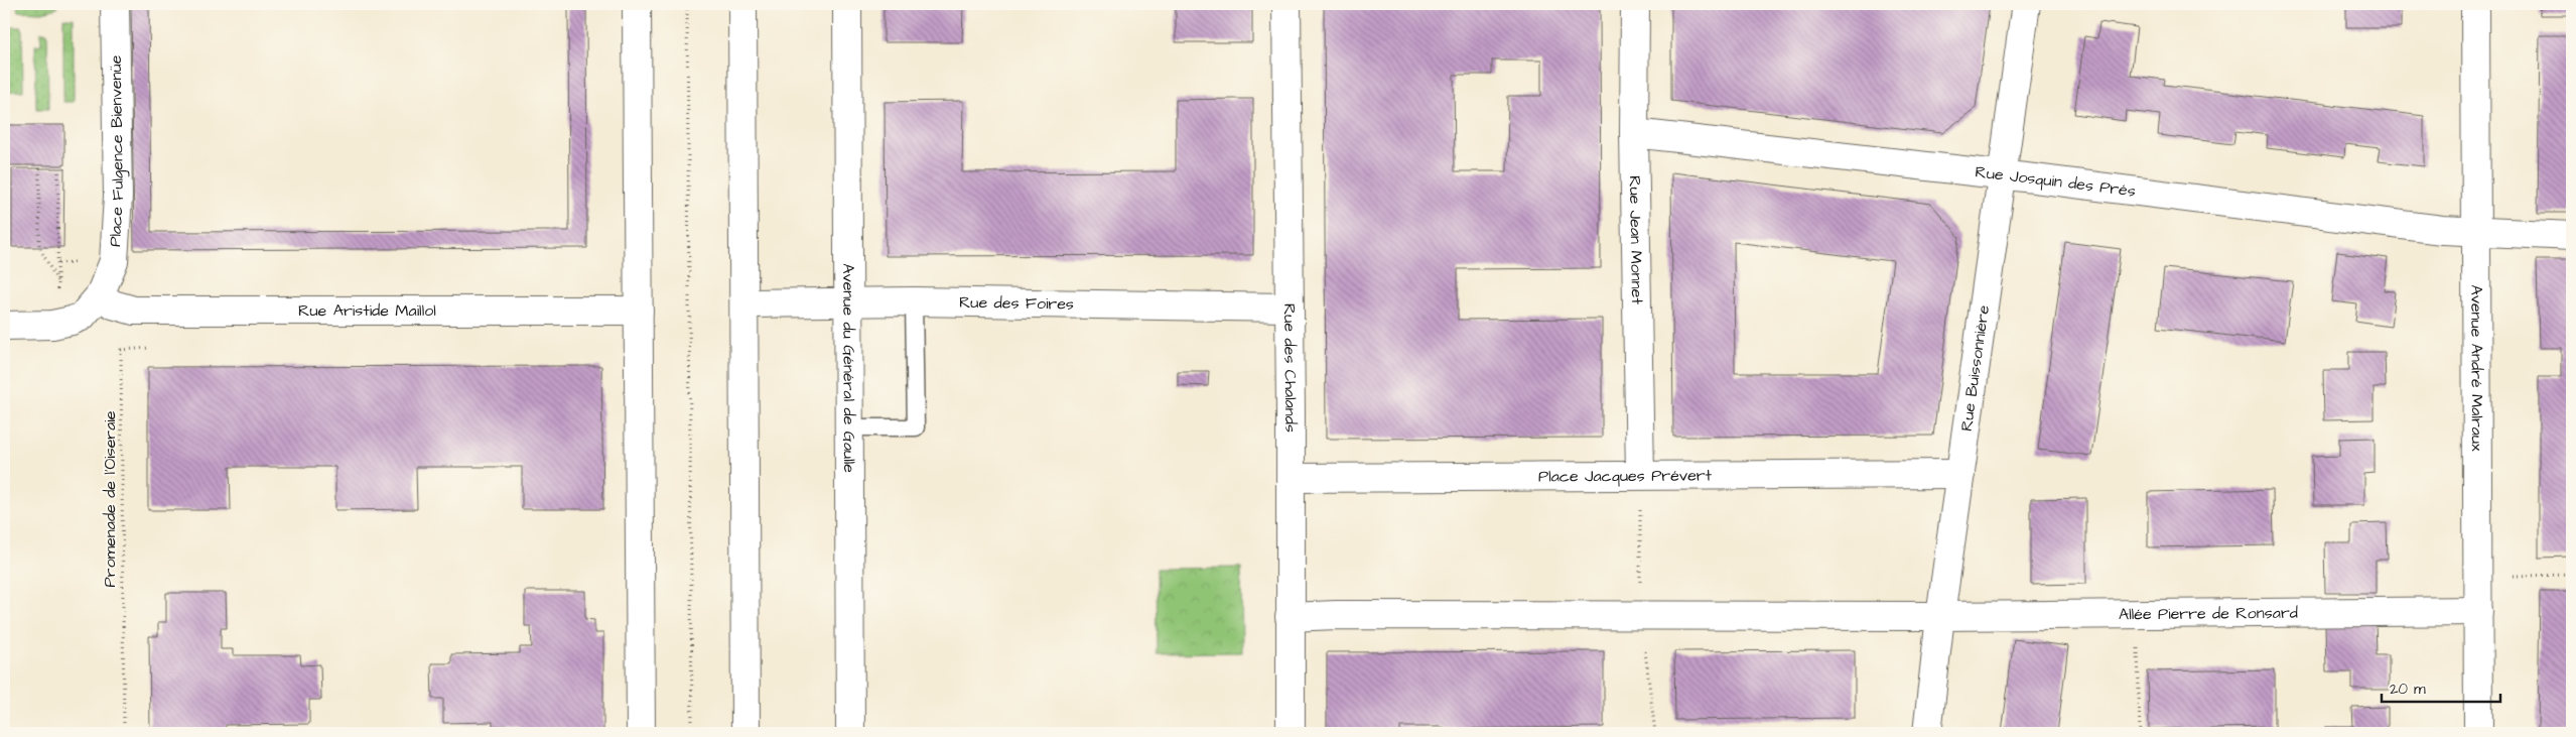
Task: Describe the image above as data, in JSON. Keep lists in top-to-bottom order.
{
  "streets": {
    "street": [
      "Place Fulgence Bienvenüe",
      "Rue Josquin des Prés",
      "Rue Jean Monnet",
      "Rue des Foires",
      "Rue Aristide Maillol",
      "Rue des Chalands",
      "Rue Buissonnière",
      "Avenue du Général de Gaulle",
      "Avenue André Malraux",
      "Place Jacques Prévert",
      "Allée Pierre de Ronsard"
    ],
    "path": ["Promenade de l'Oiseraie"]
  },
  "crossings": [
    ["Place Fulgence Bienvenüe", "Rue Aristide Maillol"],
    ["Rue Josquin des Prés", "Rue Jean Monnet"],
    ["Rue Josquin des Prés", "Rue Buissonnière"],
    ["Rue Josquin des Prés", "Avenue André Malraux"],
    ["Rue Jean Monnet", "Place Jacques Prévert"],
    ["Rue des Foires", "Rue des Chalands"],
    ["Rue des Foires", "Avenue du Général de Gaulle"],
    ["Rue Aristide Maillol", "Promenade de l'Oiseraie"],
    ["Rue des Chalands", "Place Jacques Prévert"],
    ["Rue Buissonnière", "Place Jacques Prévert"],
    ["Rue Buissonnière", "Allée Pierre de Ronsard"],
    ["Avenue André Malraux", "Allée Pierre de Ronsard"]
  ],
  "scale_bar": "20 m"
}
